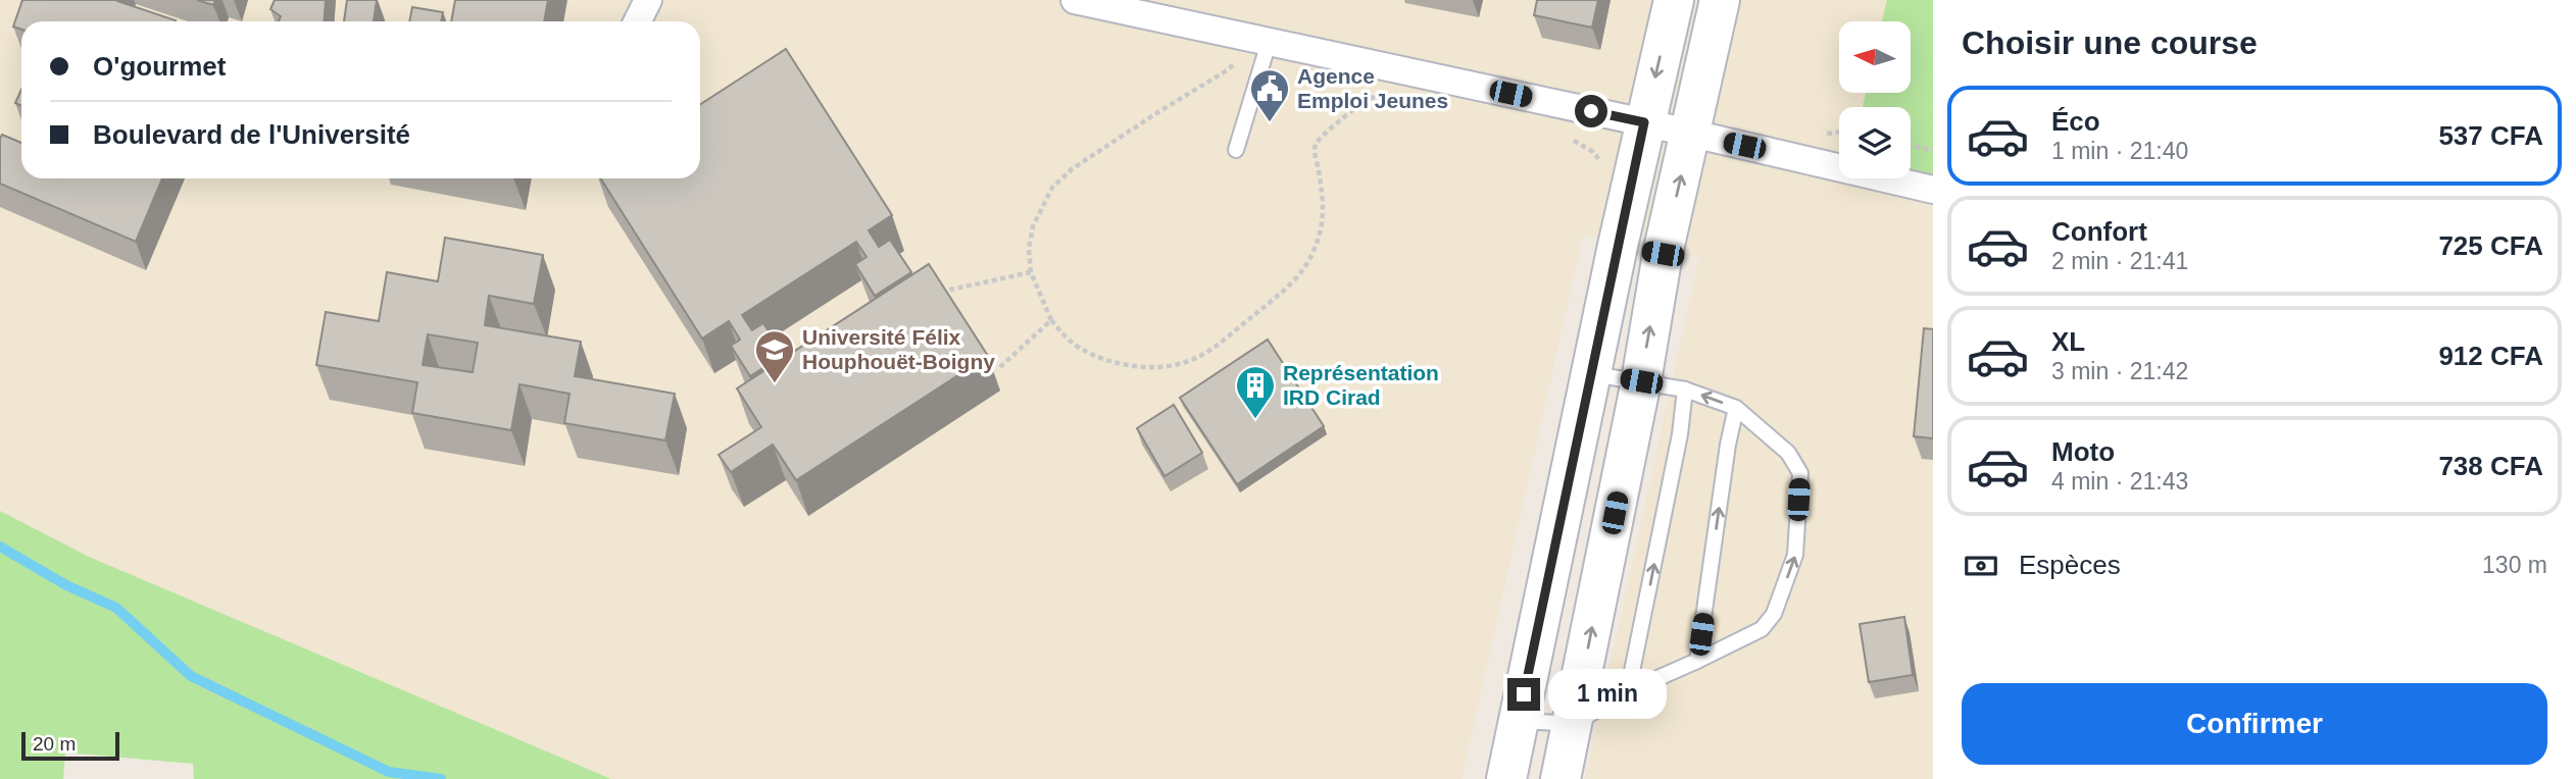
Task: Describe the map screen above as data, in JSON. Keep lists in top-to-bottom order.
{
  "places": {
    "public building": ["Agence Emploi Jeunes"],
    "school or university": ["Université Félix Houphouët-Boigny"],
    "building": ["Représentation IRD Cirad"]
  },
  "scale_bar": "20 m",
  "north": "left",
  "page": {
    "heading": "Choisir une course",
    "banner": ["O'gourmet", "Boulevard de l'Université"],
    "list": [
      {
        "name": "Éco",
        "note": "1 min · 21:40",
        "value": "537 CFA"
      },
      {
        "name": "Confort",
        "note": "2 min · 21:41",
        "value": "725 CFA"
      },
      {
        "name": "XL",
        "note": "3 min · 21:42",
        "value": "912 CFA"
      },
      {
        "name": "Moto",
        "note": "4 min · 21:43",
        "value": "738 CFA"
      }
    ],
    "pay": ["Espèces", "130 m"],
    "bubble": "1 min",
    "buttons": "Confirmer",
    "scale": "20 m"
  }
}
